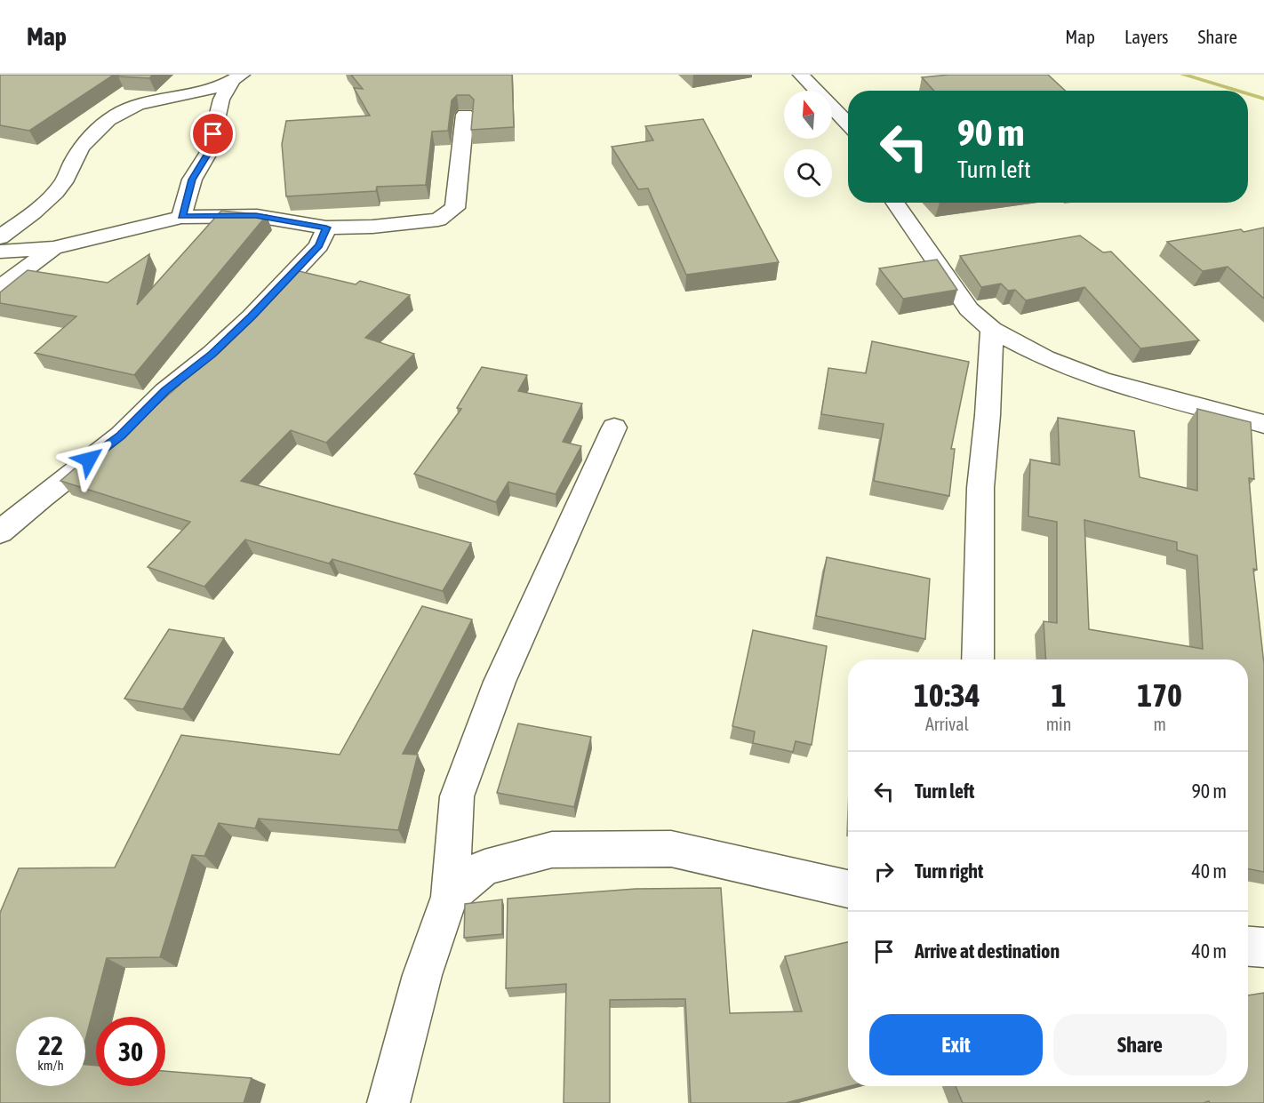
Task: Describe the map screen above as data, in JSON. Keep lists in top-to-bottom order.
{
  "north": "top",
  "page": {
    "header": "Map",
    "nav": ["Map", "Layers", "Share"],
    "turn": ["90 m", "Turn left"],
    "eta": [
      "10:34",
      "Arrival",
      "1",
      "min",
      "170",
      "m"
    ],
    "list": [
      {
        "name": "Turn left",
        "value": "90 m"
      },
      {
        "name": "Turn right",
        "value": "40 m"
      },
      {
        "name": "Arrive at destination",
        "value": "40 m"
      }
    ],
    "buttons": ["Exit", "Share"],
    "speed": "22 km/h",
    "limit": "30"
  }
}
